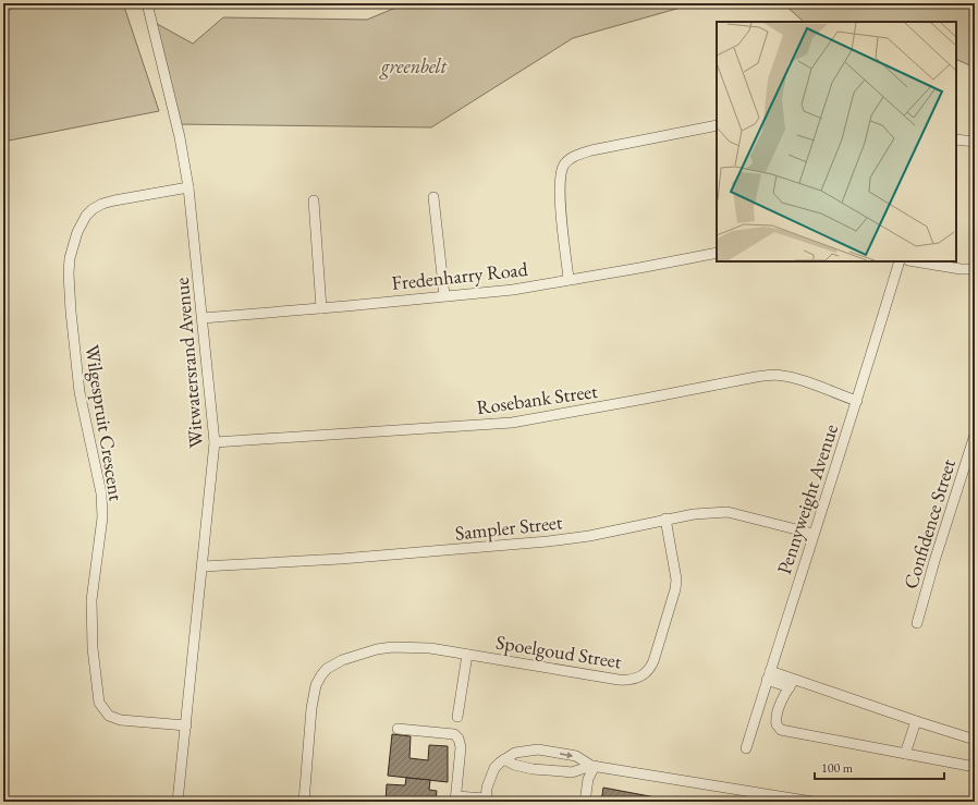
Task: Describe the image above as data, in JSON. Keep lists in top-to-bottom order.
{
  "streets": {
    "street": [
      "Fredenharry Road",
      "Witwatersrand Avenue",
      "Rosebank Street",
      "Wilgespruit Crescent",
      "Pennyweight Avenue",
      "Confidence Street",
      "Sampler Street",
      "Spoelgoud Street"
    ]
  },
  "crossings": [
    ["Fredenharry Road", "Witwatersrand Avenue"],
    ["Witwatersrand Avenue", "Rosebank Street"],
    ["Witwatersrand Avenue", "Wilgespruit Crescent"],
    ["Witwatersrand Avenue", "Sampler Street"],
    ["Rosebank Street", "Pennyweight Avenue"],
    ["Pennyweight Avenue", "Sampler Street"],
    ["Sampler Street", "Spoelgoud Street"]
  ],
  "parks": ["greenbelt"],
  "scale_bar": "100 m"
}
